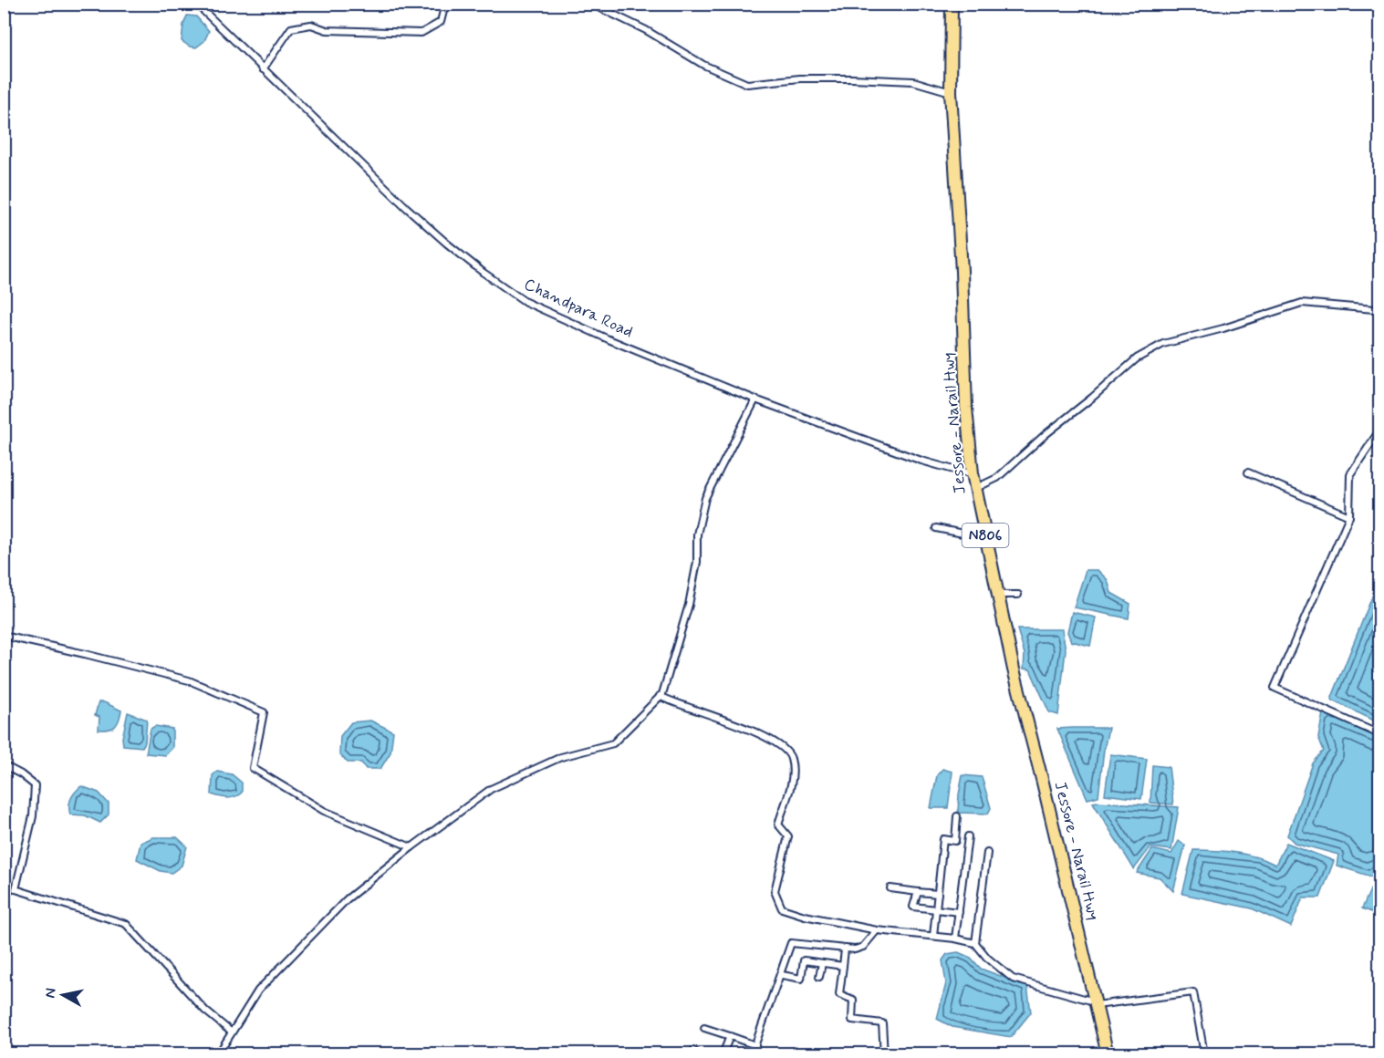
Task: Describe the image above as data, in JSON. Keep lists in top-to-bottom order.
{
  "streets": {
    "highway": ["Jessore - Narail Hwy", "N806"],
    "street": ["Chandpara Road"]
  },
  "crossings": [
    ["Chandpara Road", "Jessore - Narail Hwy"]
  ],
  "north": "left"
}
